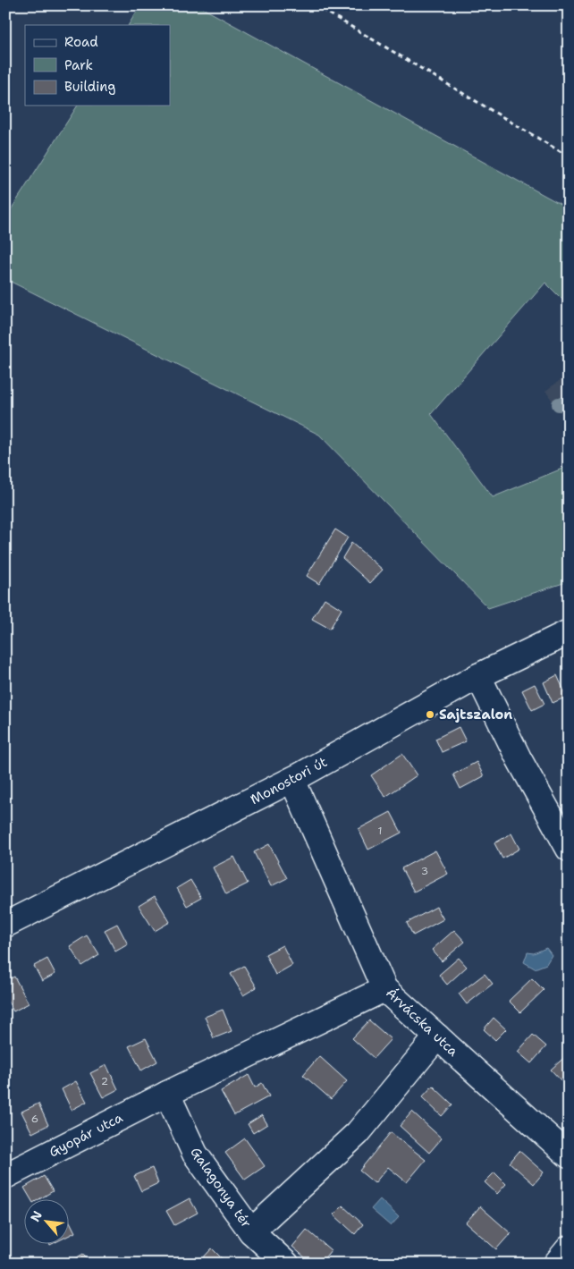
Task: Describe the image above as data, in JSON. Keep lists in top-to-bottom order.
{
  "streets": {
    "street": [
      "Monostori út",
      "Árvácska utca",
      "Gyopár utca",
      "Galagonya tér"
    ]
  },
  "crossings": [
    ["Monostori út", "Árvácska utca"],
    ["Árvácska utca", "Galagonya tér"],
    ["Gyopár utca", "Galagonya tér"]
  ],
  "places": ["Sajtszalon"],
  "house_numbers": [
    "1",
    "3",
    "2",
    "6"
  ],
  "legend": ["Road", "Park", "Building"],
  "north": "top left"
}
